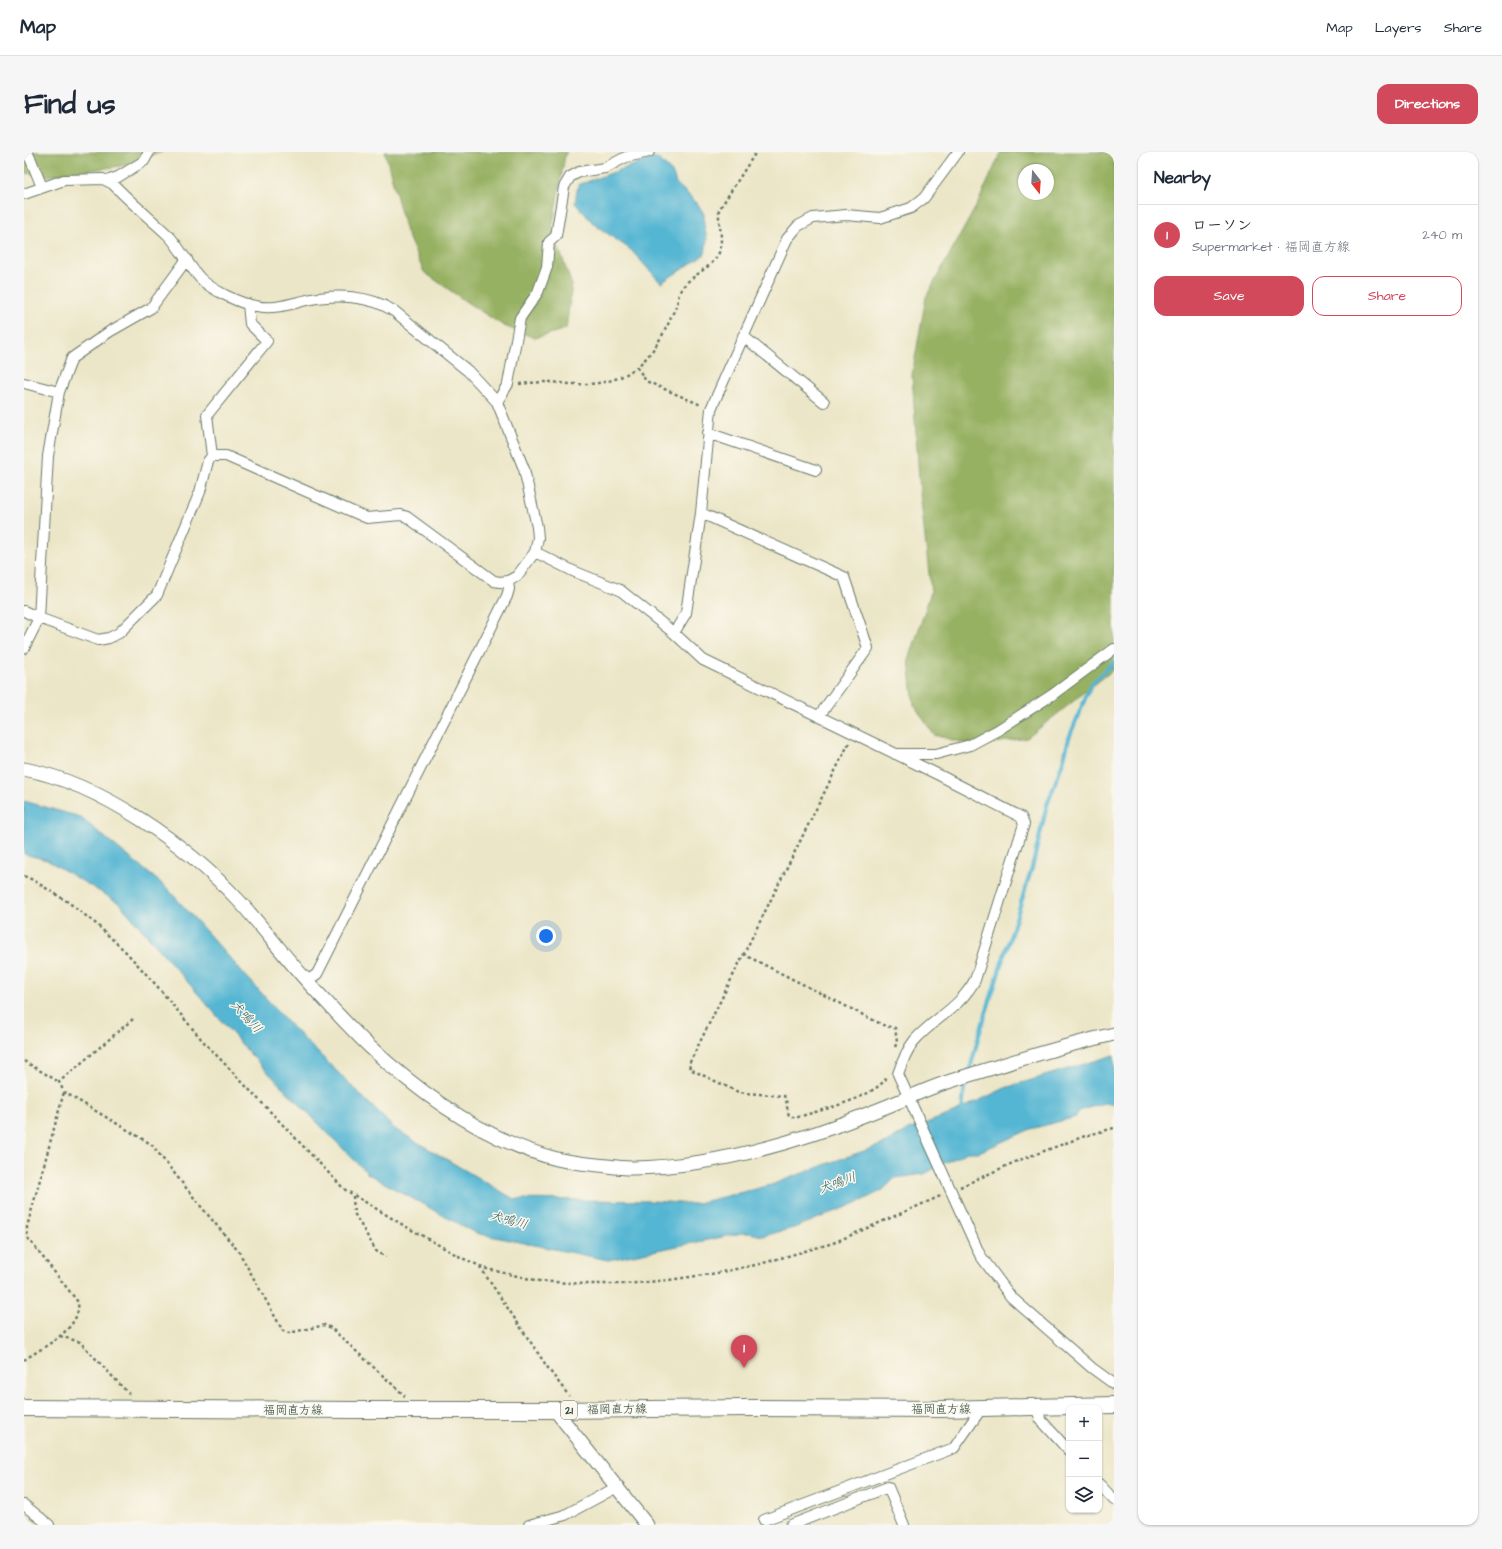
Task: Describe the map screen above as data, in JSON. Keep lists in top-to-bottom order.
{
  "streets": {
    "main road": ["福岡直方線", "21"]
  },
  "water": ["犬鳴川"],
  "north": "bottom",
  "page": {
    "header": "Map",
    "nav": ["Map", "Layers", "Share"],
    "buttons": [
      "Directions",
      ["Save", "Share"]
    ],
    "title": "Find us",
    "heading": "Nearby",
    "list": [
      {
        "mark": "1",
        "name": "ローソン",
        "note": "Supermarket · 福岡直方線",
        "value": "240 m"
      }
    ],
    "pins": "1",
    "map_buttons": ["+", "−"]
  }
}
